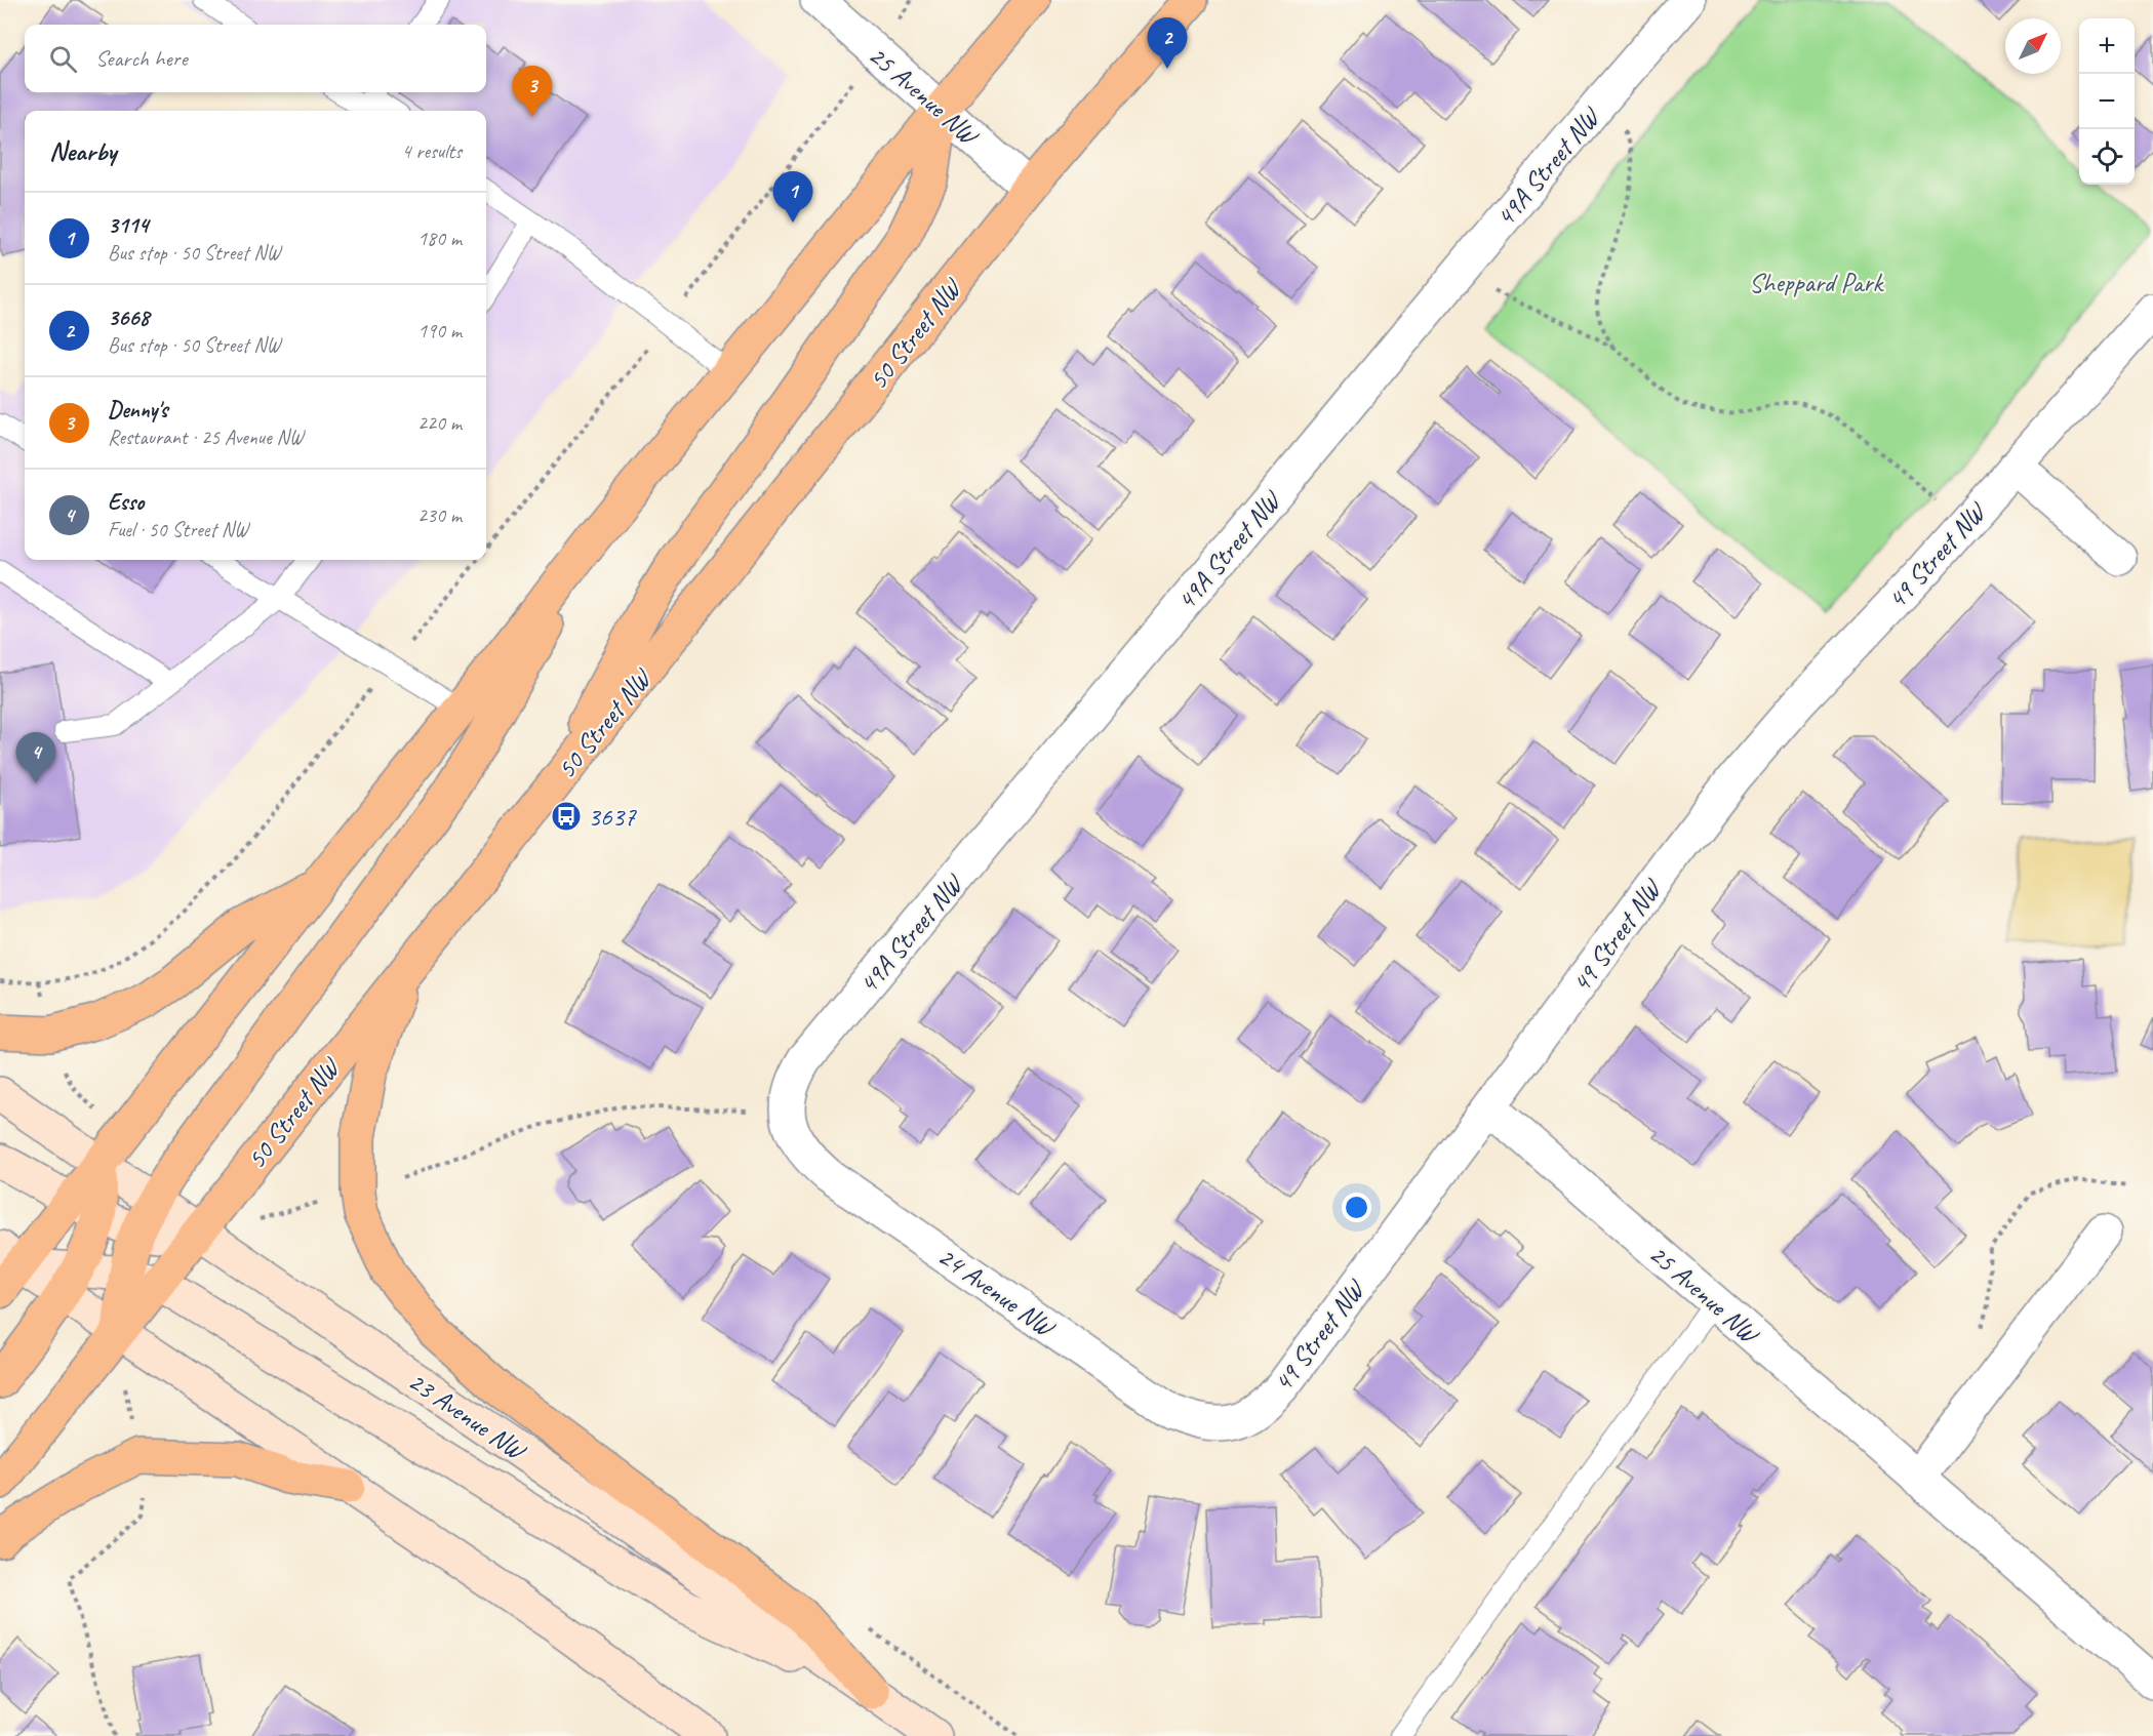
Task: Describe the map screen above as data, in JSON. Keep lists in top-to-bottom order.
{
  "streets": {
    "main road": ["50 Street NW", "23 Avenue NW"],
    "street": [
      "25 Avenue NW",
      "49A Street NW",
      "49 Street NW",
      "24 Avenue NW"
    ]
  },
  "crossings": [
    ["25 Avenue NW", "50 Street NW"],
    ["25 Avenue NW", "49 Street NW"],
    ["49A Street NW", "24 Avenue NW"],
    ["50 Street NW", "23 Avenue NW"],
    ["49 Street NW", "24 Avenue NW"]
  ],
  "parks": ["Sheppard Park"],
  "places": {
    "bus stop": ["3637"]
  },
  "north": "top right",
  "page": {
    "pins": [
      "2",
      "3",
      "1",
      "4"
    ],
    "map_buttons": ["+", "−"],
    "search": "Search here",
    "heading": ["Nearby", "4 results"],
    "list": [
      {
        "mark": "1",
        "name": "3114",
        "note": "Bus stop · 50 Street NW",
        "value": "180 m"
      },
      {
        "mark": "2",
        "name": "3668",
        "note": "Bus stop · 50 Street NW",
        "value": "190 m"
      },
      {
        "mark": "3",
        "name": "Denny's",
        "note": "Restaurant · 25 Avenue NW",
        "value": "220 m"
      },
      {
        "mark": "4",
        "name": "Esso",
        "note": "Fuel · 50 Street NW",
        "value": "230 m"
      }
    ]
  }
}
